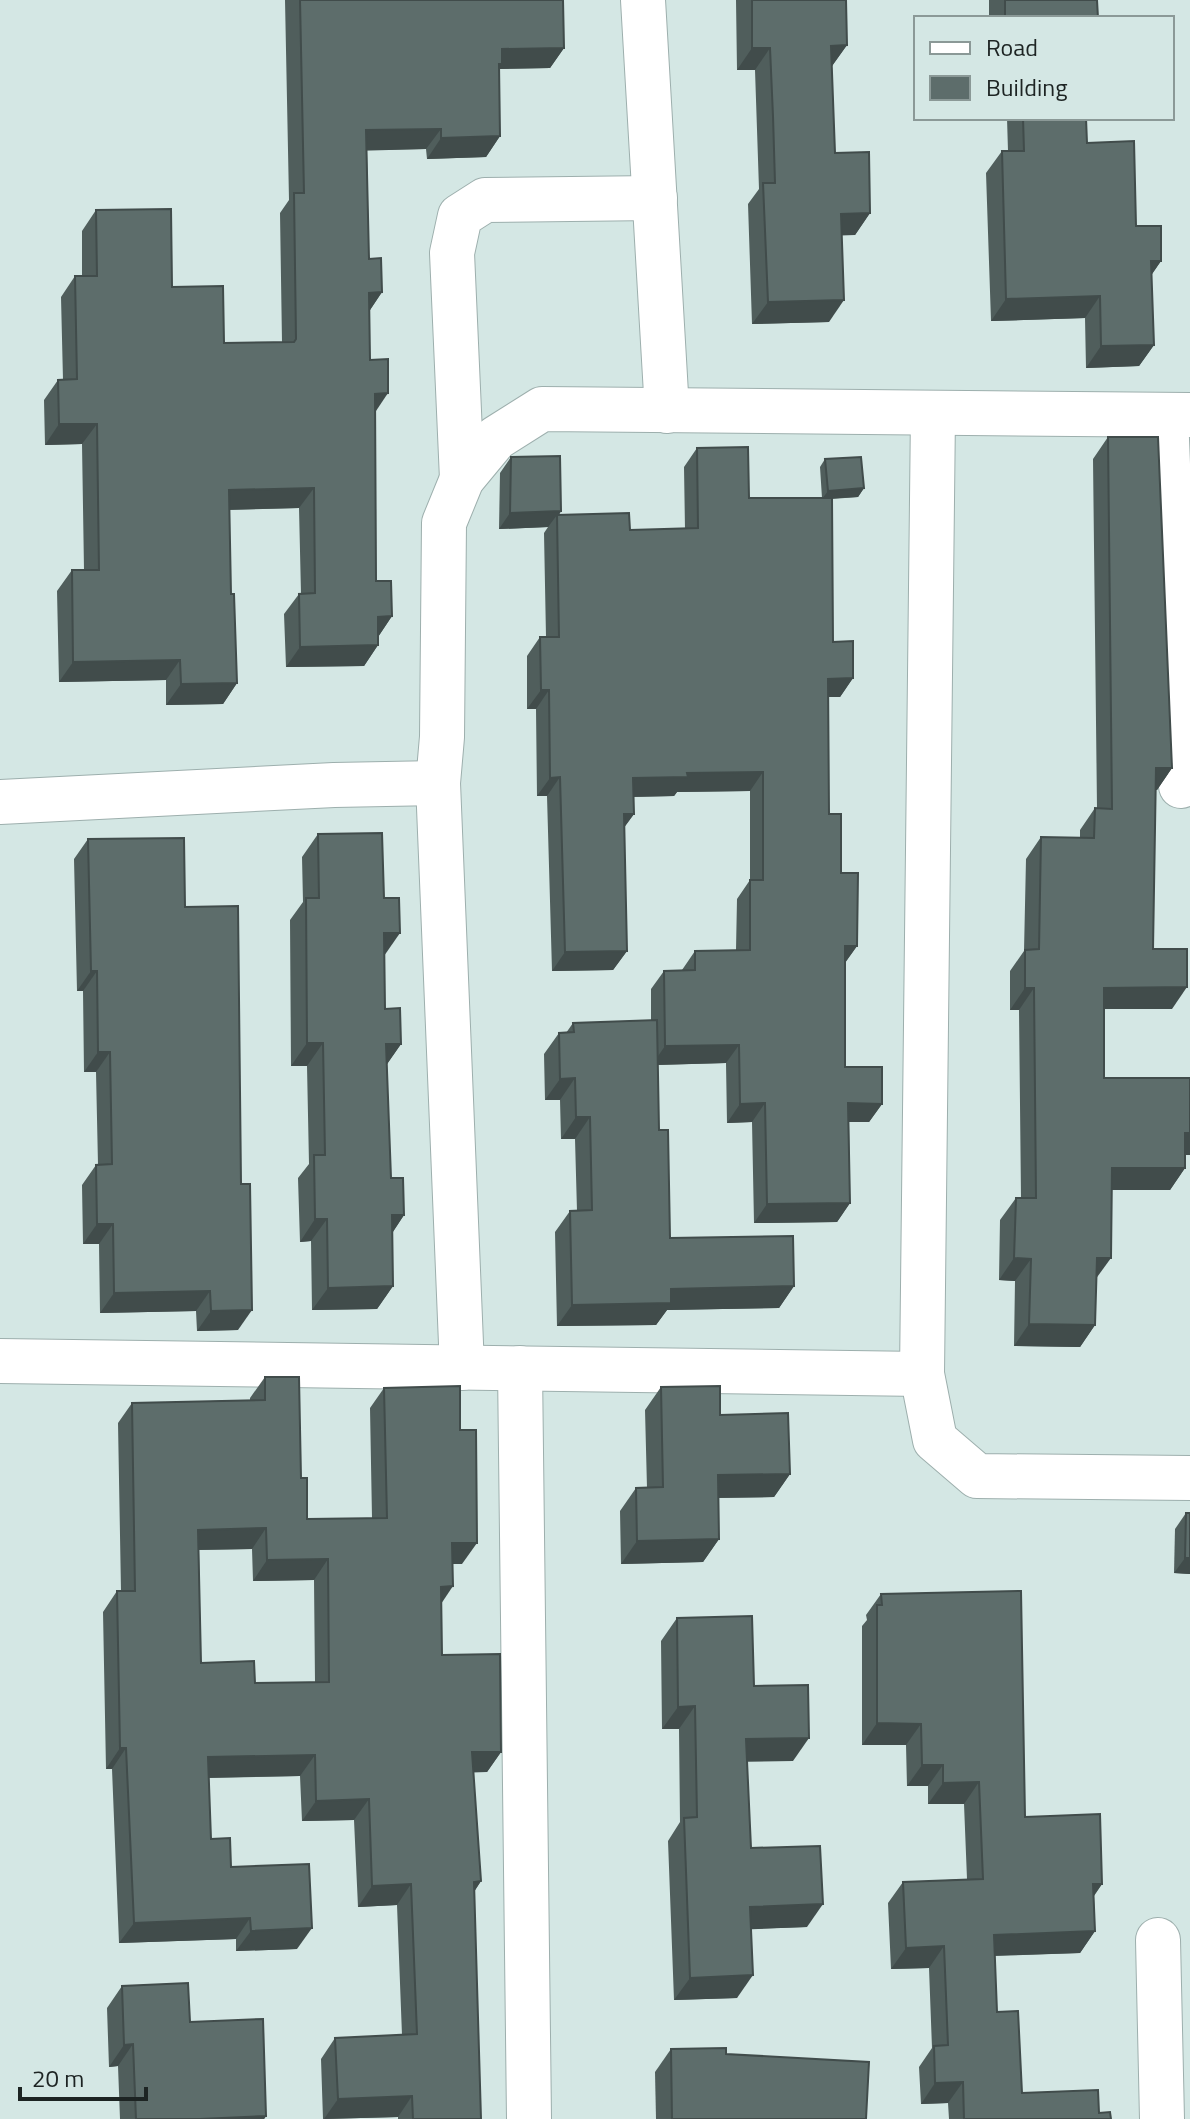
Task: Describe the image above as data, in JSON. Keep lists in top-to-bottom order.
{
  "legend": ["Road", "Building"],
  "scale_bar": "20 m"
}
